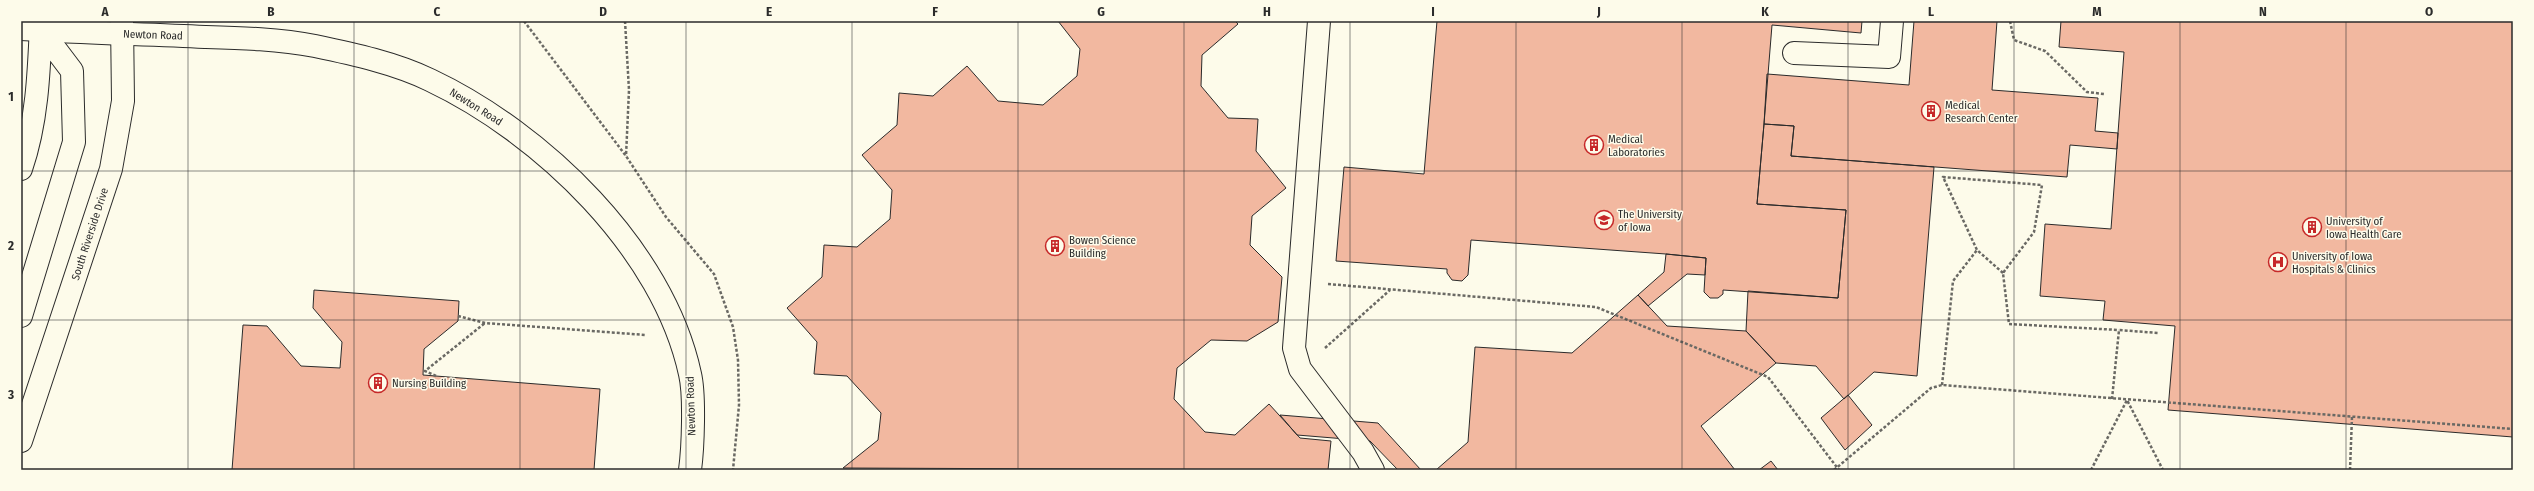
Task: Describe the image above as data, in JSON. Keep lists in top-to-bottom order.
{
  "streets": {
    "street": ["Newton Road", "South Riverside Drive"]
  },
  "crossings": [
    ["Newton Road", "South Riverside Drive"]
  ],
  "places": {
    "building": [
      "Medical Research Center",
      "Medical Laboratories",
      "University of Iowa Health Care",
      "Bowen Science Building",
      "Nursing Building"
    ],
    "school or university": ["The University of Iowa"],
    "hospital": ["University of Iowa Hospitals & Clinics"]
  },
  "grid": {
    "columns": [
      "A",
      "B",
      "C",
      "D",
      "E",
      "F",
      "G",
      "H",
      "I",
      "J",
      "K",
      "L",
      "M",
      "N",
      "O"
    ],
    "rows": ["1", "2", "3"]
  }
}
